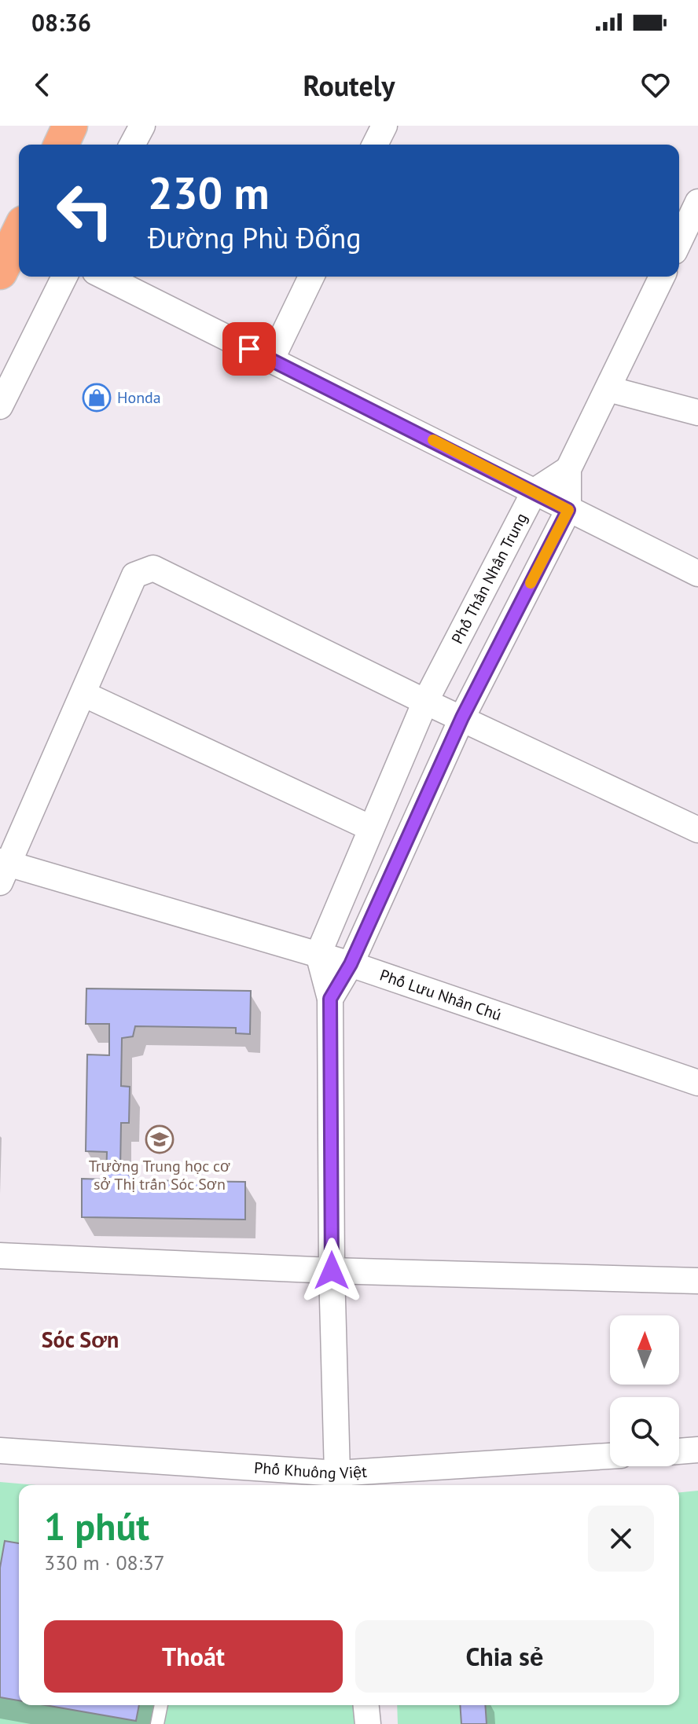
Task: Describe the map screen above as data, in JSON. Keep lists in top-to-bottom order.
{
  "streets": {
    "street": ["Phố Thân Nhân Trung", "Phố Lưu Nhân Chú", "Phố Khuông Việt"]
  },
  "crossings": [
    ["Phố Thân Nhân Trung", "Phố Lưu Nhân Chú"]
  ],
  "districts": ["Sóc Sơn"],
  "places": {
    "shop": ["Honda"],
    "school or university": ["Trường Trung học cơ sở Thị trấn Sóc Sơn"]
  },
  "north": "top",
  "page": {
    "status": "08:36",
    "header": "Routely",
    "turn": ["230 m", "Đường Phù Đổng"],
    "heading": ["1 phút", "330 m · 08:37"],
    "buttons": ["Thoát", "Chia sẻ"]
  }
}
